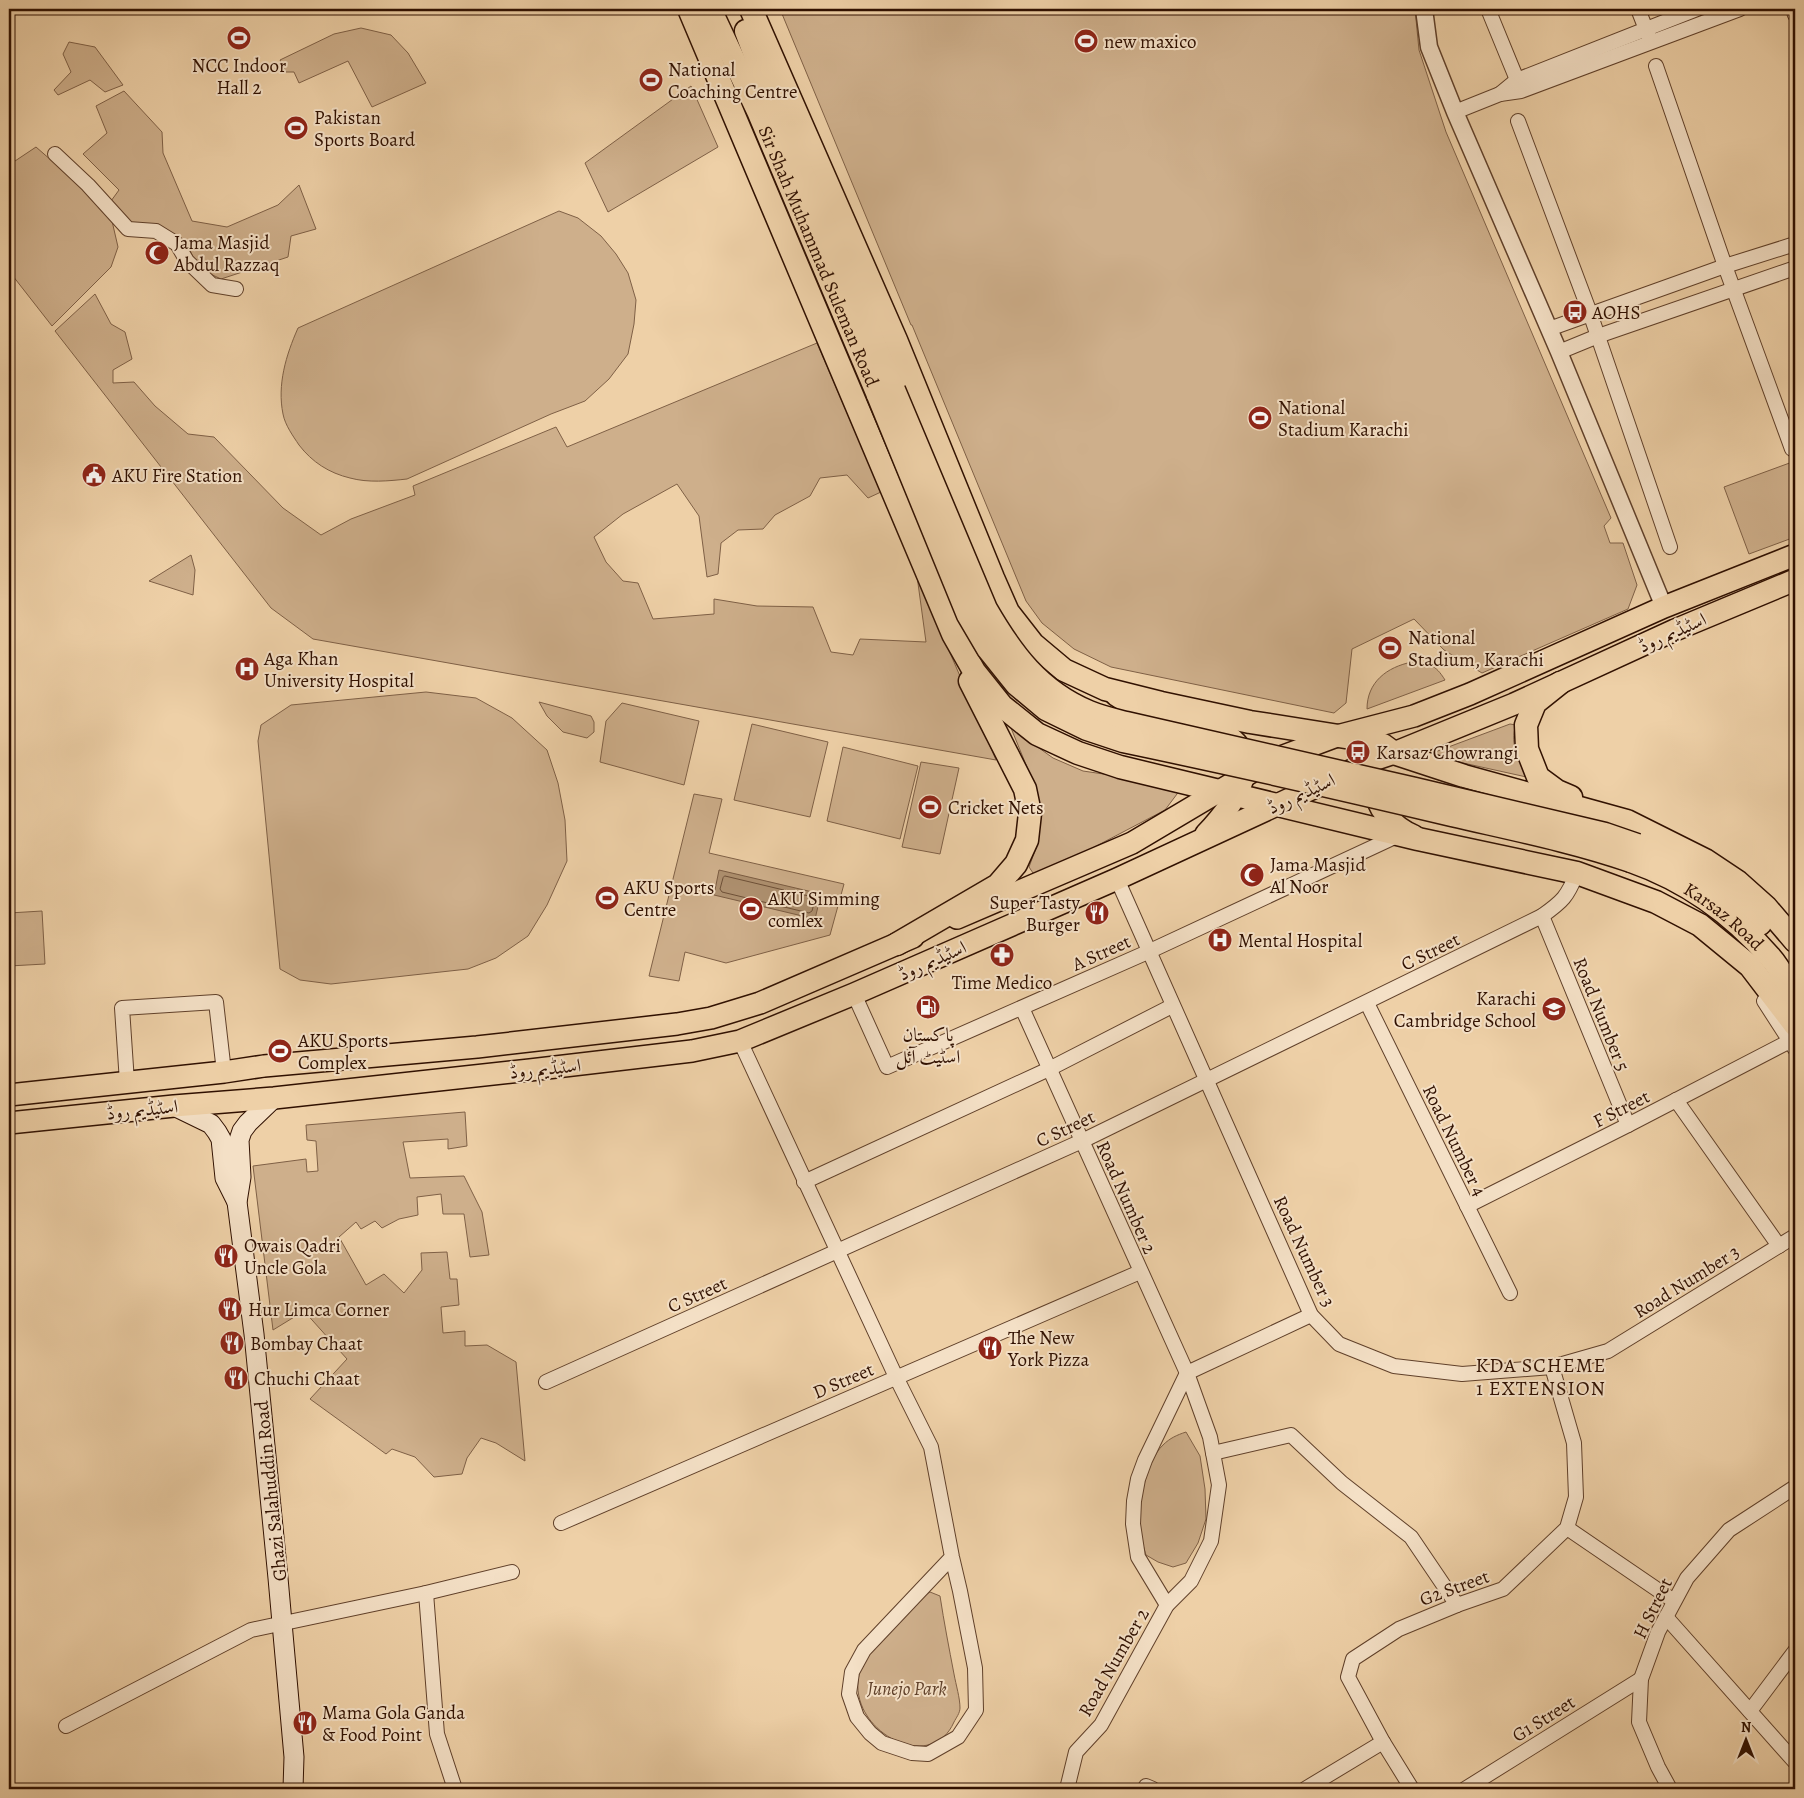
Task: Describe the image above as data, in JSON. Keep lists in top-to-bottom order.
{
  "streets": {
    "highway": ["Sir Shah Muhammad Suleman Road", "Karsaz Road"],
    "main road": ["اسٹیڈیم روڈ", "Ghazi Salahuddin Road"],
    "street": [
      "C Street",
      "A Street",
      "Road Number 5",
      "F Street",
      "Road Number 4",
      "Road Number 2",
      "Road Number 3",
      "D Street",
      "G2 Street",
      "H Street",
      "G1 Street"
    ]
  },
  "crossings": [
    ["اسٹیڈیم روڈ", "A Street"],
    ["اسٹیڈیم روڈ", "Road Number 3"],
    ["اسٹیڈیم روڈ", "Ghazi Salahuddin Road"],
    ["C Street", "Road Number 5"],
    ["C Street", "Road Number 4"],
    ["C Street", "Road Number 2"],
    ["C Street", "Road Number 3"],
    ["A Street", "Road Number 2"],
    ["A Street", "Road Number 3"],
    ["Road Number 5", "F Street"],
    ["F Street", "Road Number 4"],
    ["Road Number 2", "D Street"],
    ["H Street", "G1 Street"]
  ],
  "districts": ["KDA SCHEME 1 EXTENSION"],
  "parks": ["Junejo Park"],
  "places": {
    "sports": [
      "NCC Indoor Hall 2",
      "new maxico",
      "National Coaching Centre",
      "Pakistan Sports Board",
      "National Stadium Karachi",
      "National Stadium, Karachi",
      "Cricket Nets",
      "AKU Sports Centre",
      "AKU Simming comlex",
      "AKU Sports Complex"
    ],
    "mosque": ["Jama Masjid Abdul Razzaq", "Jama Masjid Al Noor"],
    "bus stop": ["AOHS", "Karsaz Chowrangi"],
    "public building": ["AKU Fire Station"],
    "hospital": ["Aga Khan University Hospital", "Mental Hospital"],
    "restaurant": [
      "Super Tasty Burger",
      "Owais Qadri Uncle Gola",
      "Hur Limca Corner",
      "Bombay Chaat",
      "The New York Pizza",
      "Chuchi Chaat",
      "Mama Gola Ganda & Food Point"
    ],
    "pharmacy": ["Time Medico"],
    "fuel station": ["پاکستان اسٹیٹ آئل"],
    "school or university": ["Karachi Cambridge School"]
  },
  "north": "top"
}
